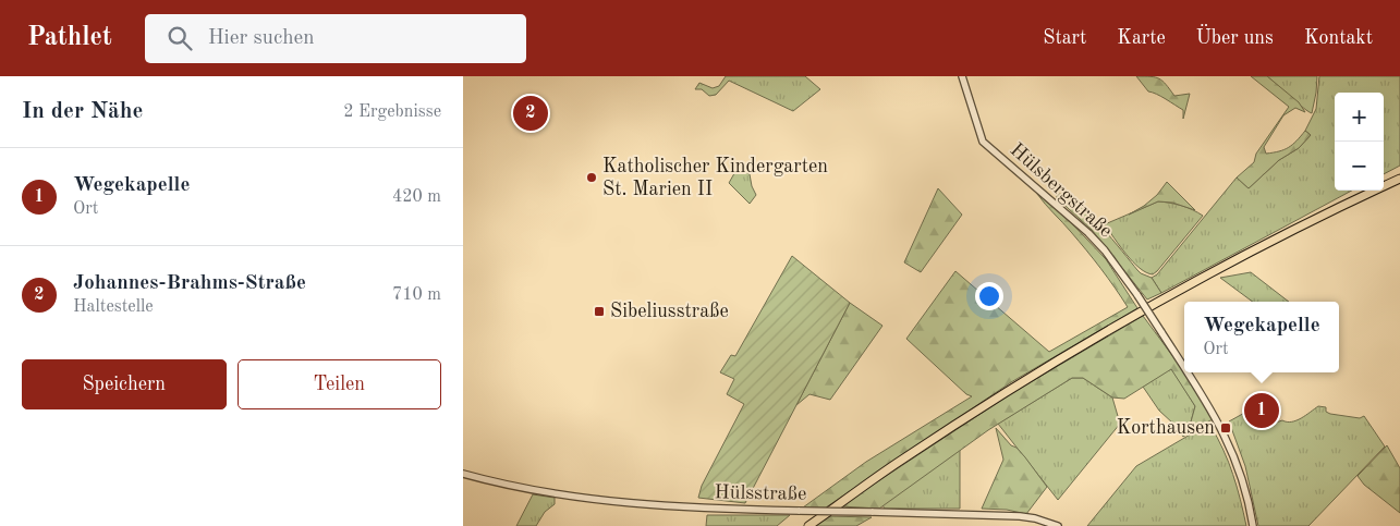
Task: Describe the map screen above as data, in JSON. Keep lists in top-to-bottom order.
{
  "streets": {
    "street": ["Hülsbergstraße", "Hülsstraße"]
  },
  "places": {
    "other": ["Katholischer Kindergarten St. Marien II"],
    "transit": ["Sibeliusstraße", "Korthausen"]
  },
  "page": {
    "header": "Pathlet",
    "search": "Hier suchen",
    "nav": [
      "Start",
      "Karte",
      "Über uns",
      "Kontakt"
    ],
    "heading": ["In der Nähe", "2 Ergebnisse"],
    "map_buttons": ["+", "−"],
    "pins": ["2", "1"],
    "list": [
      {
        "mark": "1",
        "name": "Wegekapelle",
        "note": "Ort",
        "value": "420 m"
      },
      {
        "mark": "2",
        "name": "Johannes-Brahms-Straße",
        "note": "Haltestelle",
        "value": "710 m"
      }
    ],
    "popup": ["Wegekapelle", "Ort"],
    "buttons": ["Speichern", "Teilen"]
  }
}
